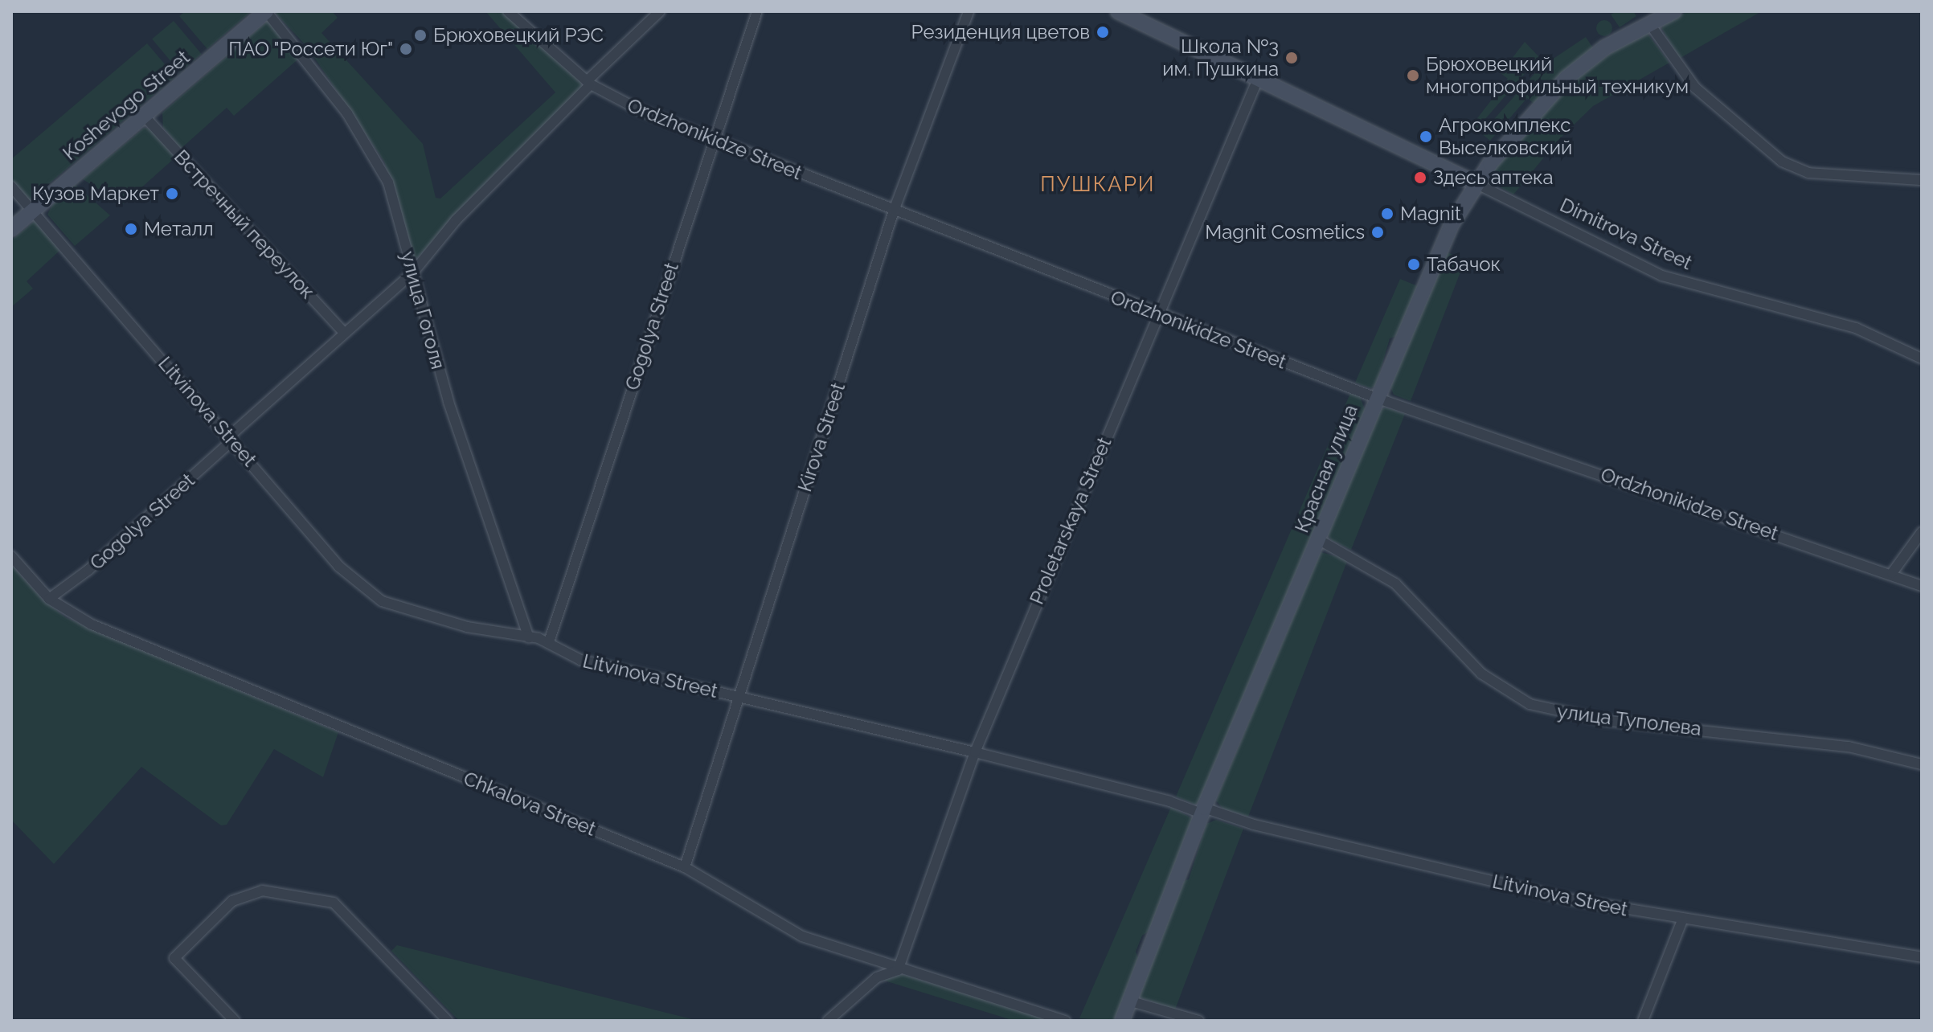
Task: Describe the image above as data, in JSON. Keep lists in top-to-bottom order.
{
  "streets": {
    "street": [
      "Koshevogo Street",
      "Ordzhonikidze Street",
      "Встречный переулок",
      "Dimitrova Street",
      "улица Гоголя",
      "Gogolya Street",
      "Litvinova Street",
      "Kirova Street",
      "Красная улица",
      "Proletarskaya Street",
      "улица Туполева",
      "Chkalova Street"
    ]
  },
  "crossings": [
    ["Koshevogo Street", "Встречный переулок"],
    ["Koshevogo Street", "улица Гоголя"],
    ["Koshevogo Street", "Litvinova Street"],
    ["Ordzhonikidze Street", "Gogolya Street"],
    ["Ordzhonikidze Street", "Kirova Street"],
    ["Ordzhonikidze Street", "Красная улица"],
    ["Ordzhonikidze Street", "Proletarskaya Street"],
    ["Встречный переулок", "Gogolya Street"],
    ["Dimitrova Street", "Красная улица"],
    ["Dimitrova Street", "Proletarskaya Street"],
    ["улица Гоголя", "Gogolya Street"],
    ["улица Гоголя", "Litvinova Street"],
    ["Gogolya Street", "Litvinova Street"],
    ["Gogolya Street", "Chkalova Street"],
    ["Litvinova Street", "Kirova Street"],
    ["Litvinova Street", "Красная улица"],
    ["Litvinova Street", "Proletarskaya Street"],
    ["Kirova Street", "Chkalova Street"],
    ["Красная улица", "улица Туполева"],
    ["Proletarskaya Street", "Chkalova Street"]
  ],
  "districts": ["ПУШКАРИ"],
  "places": [
    "Резиденция цветов",
    "Брюховецкий РЭС",
    "ПАО \"Россети Юг\"",
    "Школа №3 им. Пушкина",
    "Брюховецкий многопрофильный техникум",
    "Агрокомплекс Выселковский",
    "Здесь аптека",
    "Кузов Маркет",
    "Magnit",
    "Металл",
    "Magnit Cosmetics",
    "Табачок"
  ]
}
